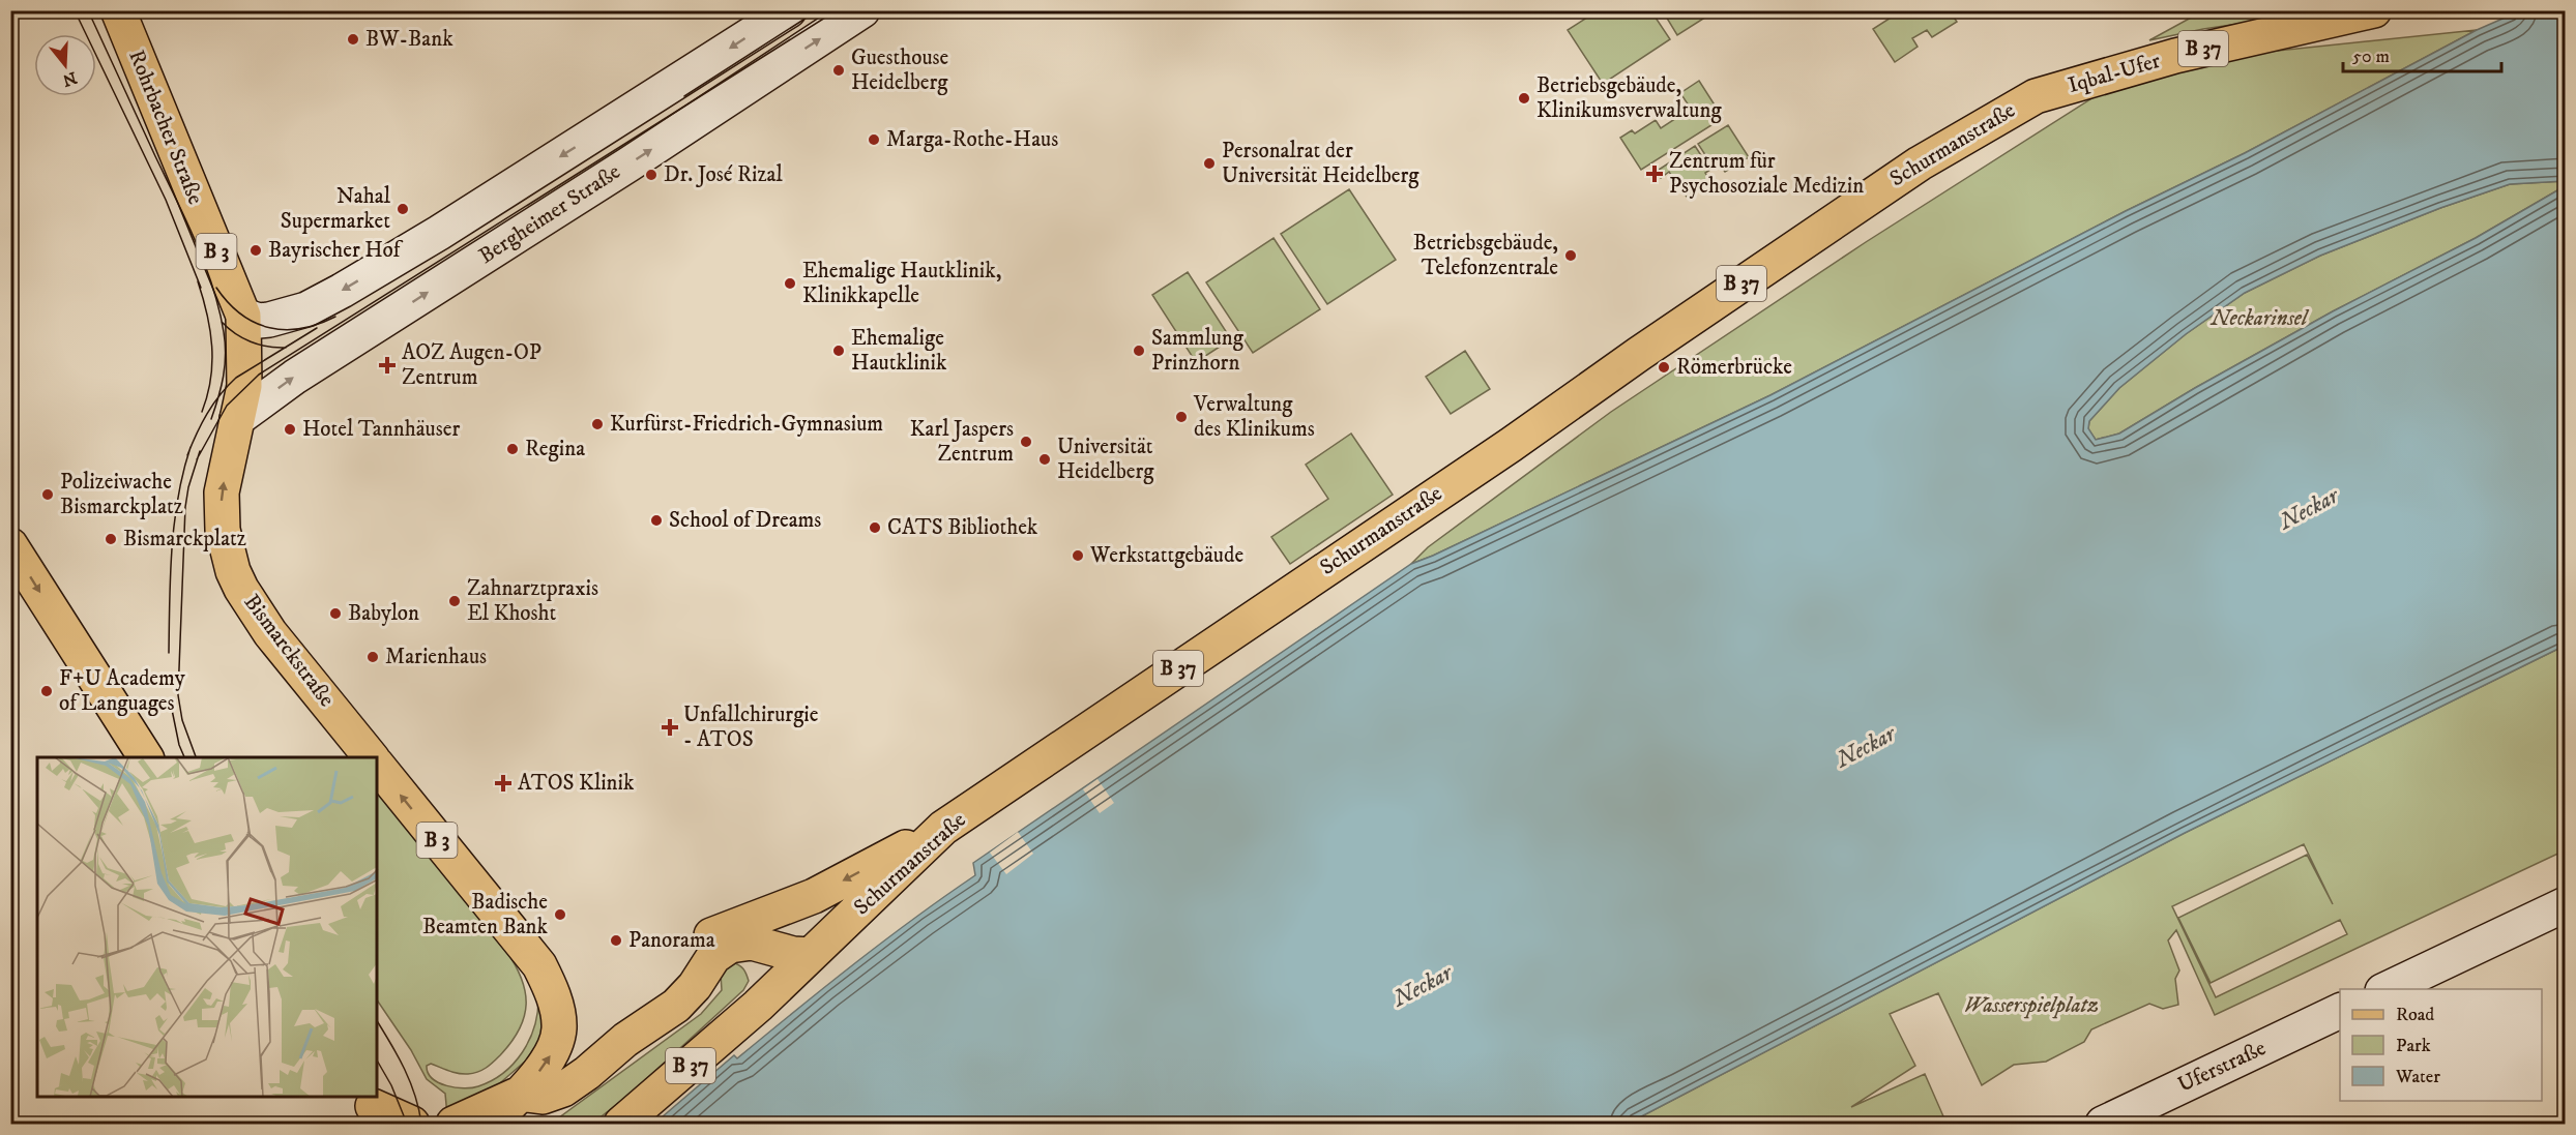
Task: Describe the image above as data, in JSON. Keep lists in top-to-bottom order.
{
  "streets": {
    "main road": [
      "B 37",
      "Iqbal-Ufer",
      "Rohrbacher Straße",
      "Schurmanstraße",
      "B 3",
      "Bismarckstraße"
    ],
    "street": ["Bergheimer Straße", "Uferstraße"]
  },
  "crossings": [
    ["B 37", "Schurmanstraße"],
    ["Iqbal-Ufer", "Schurmanstraße"],
    ["Rohrbacher Straße", "Bergheimer Straße"],
    ["Rohrbacher Straße", "Bismarckstraße"],
    ["Bergheimer Straße", "Bismarckstraße"]
  ],
  "water": ["Neckar"],
  "parks": ["Neckarinsel", "Wasserspielplatz"],
  "places": {
    "other": [
      "BW-Bank",
      "Guesthouse Heidelberg",
      "Betriebsgebäude, Klinikumsverwaltung",
      "Marga-Rothe-Haus",
      "Personalrat der Universität Heidelberg",
      "Dr. José Rizal",
      "Nahal Supermarket",
      "Bayrischer Hof",
      "Betriebsgebäude, Telefonzentrale",
      "Ehemalige Hautklinik, Klinikkapelle",
      "Ehemalige Hautklinik",
      "Sammlung Prinzhorn",
      "Römerbrücke",
      "Verwaltung des Klinikums",
      "Kurfürst-Friedrich-Gymnasium",
      "Hotel Tannhäuser",
      "Karl Jaspers Zentrum",
      "Regina",
      "Universität Heidelberg",
      "Polizeiwache Bismarckplatz",
      "School of Dreams",
      "CATS Bibliothek",
      "Bismarckplatz",
      "Werkstattgebäude",
      "Zahnarztpraxis El Khosht",
      "Babylon",
      "Marienhaus",
      "F+U Academy of Languages",
      "Badische Beamten Bank",
      "Panorama"
    ],
    "health": [
      "Zentrum für Psychosoziale Medizin",
      "AOZ Augen-OP Zentrum",
      "Unfallchirurgie - ATOS",
      "ATOS Klinik"
    ]
  },
  "legend": ["Road", "Park", "Water"],
  "scale_bar": "50 m",
  "north": "bottom"
}
